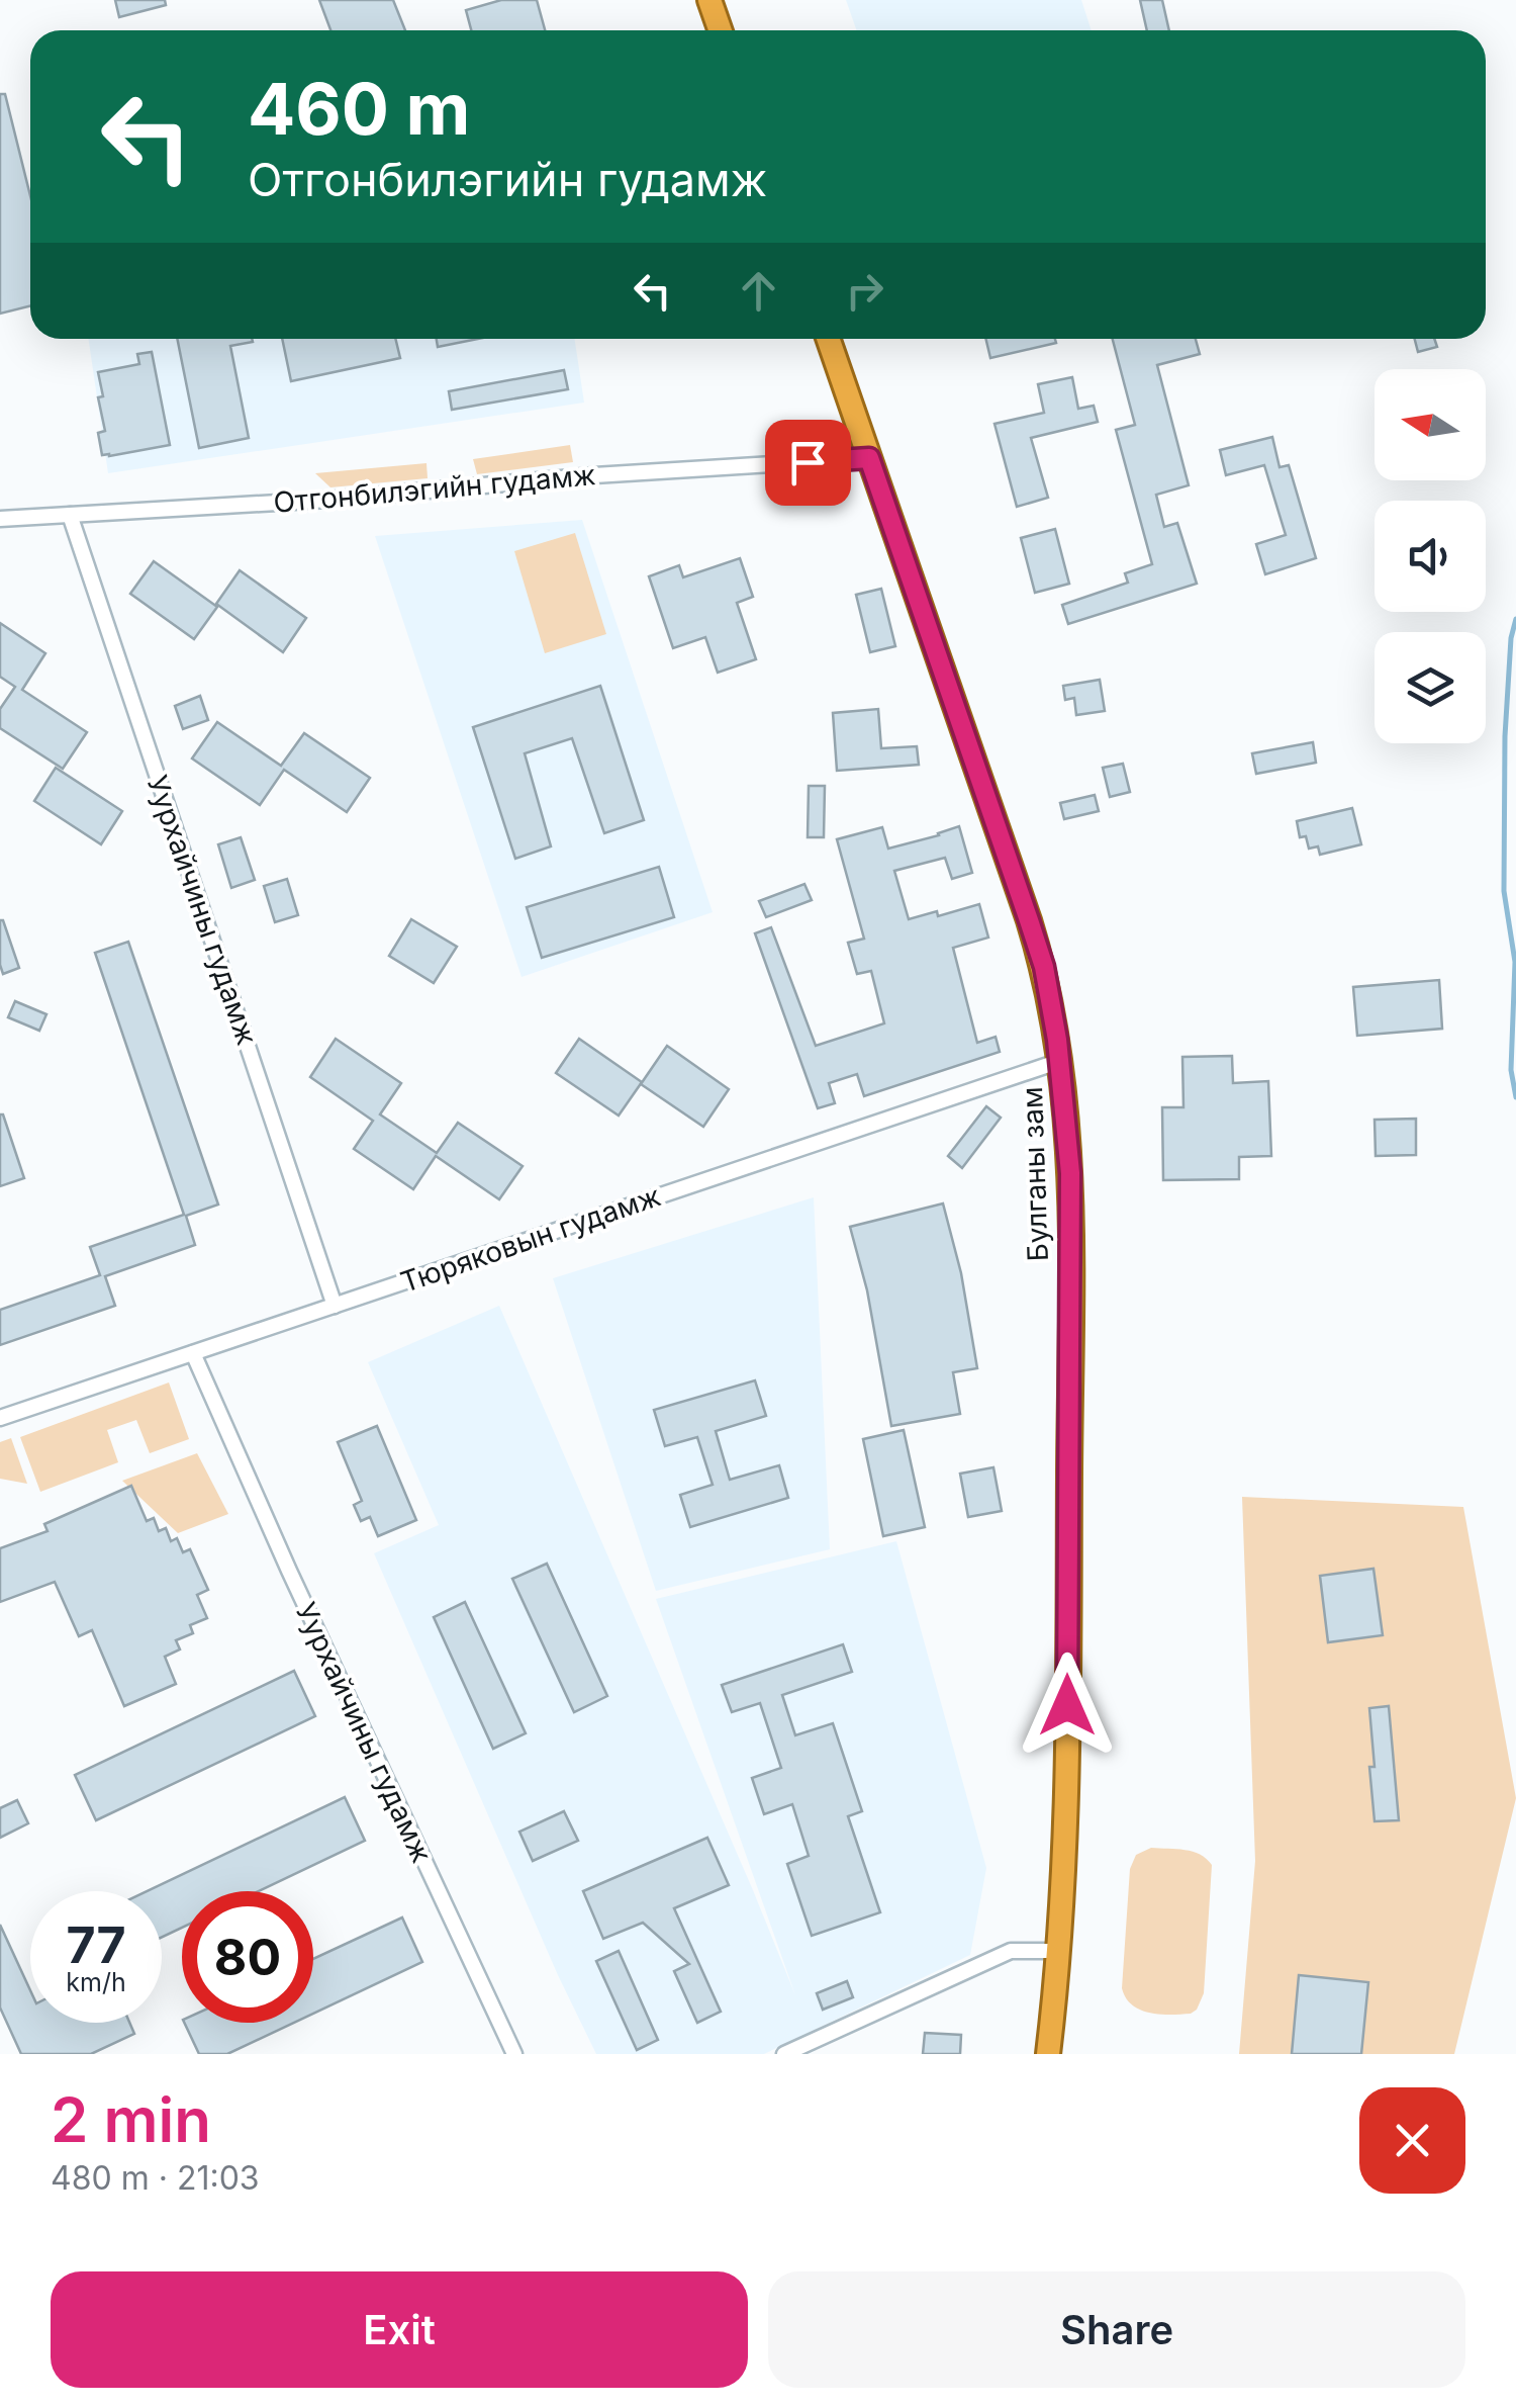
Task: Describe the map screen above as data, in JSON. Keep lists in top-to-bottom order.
{
  "streets": {
    "highway": ["Булганы зам"],
    "street": ["Отгонбилэгийн гудамж", "Уурхайчины гудамж", "Тюряковын гудамж"]
  },
  "crossings": [
    ["Отгонбилэгийн гудамж", "Уурхайчины гудамж"],
    ["Отгонбилэгийн гудамж", "Булганы зам"],
    ["Уурхайчины гудамж", "Тюряковын гудамж"],
    ["Булганы зам", "Тюряковын гудамж"]
  ],
  "north": "left",
  "page": {
    "turn": ["460 m", "Отгонбилэгийн гудамж"],
    "speed": "77 km/h",
    "limit": "80",
    "heading": ["2 min", "480 m · 21:03"],
    "buttons": ["Exit", "Share"]
  }
}
